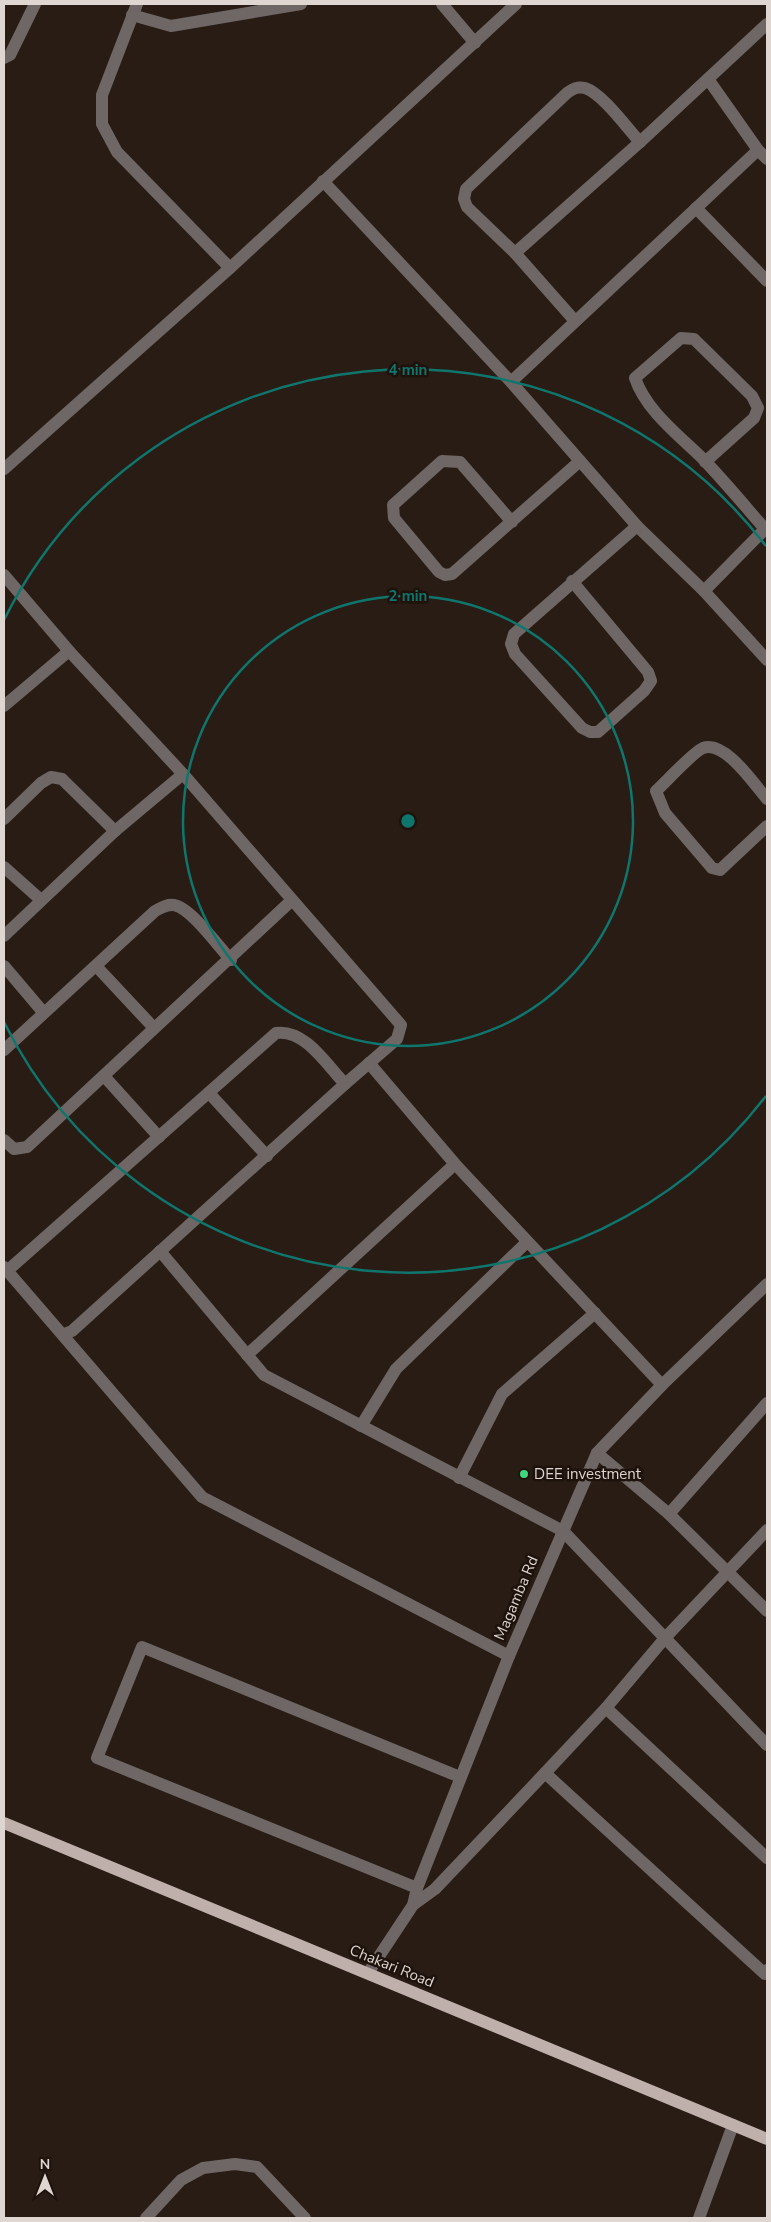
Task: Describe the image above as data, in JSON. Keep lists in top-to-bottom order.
{
  "streets": {
    "main road": ["Chakari Road"],
    "street": ["Magamba Rd"]
  },
  "crossings": [
    ["Magamba Rd", "Chakari Road"]
  ],
  "places": ["DEE investment"],
  "north": "top",
  "rings": ["4 min", "2 min"]
}
